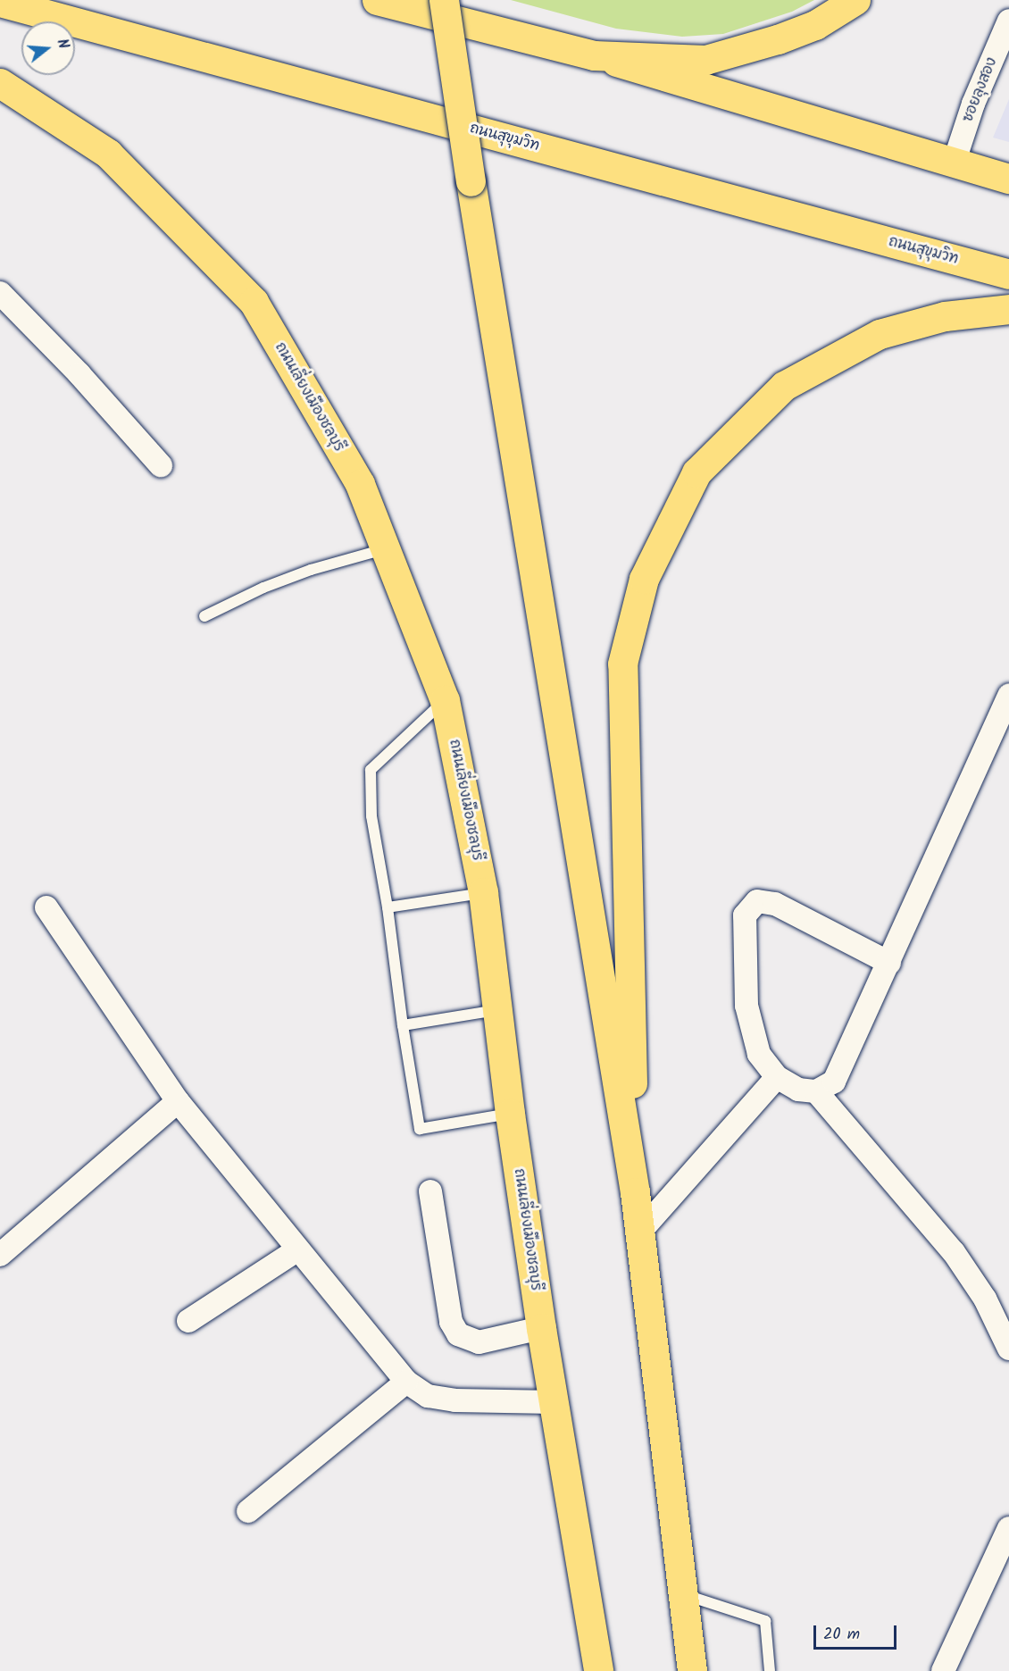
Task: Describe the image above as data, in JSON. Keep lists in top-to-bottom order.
{
  "streets": {
    "main road": ["ถนนสุขุมวิท", "ถนนเลี่ยงเมืองชลบุรี"],
    "street": ["ซอยลุงสอง"]
  },
  "scale_bar": "20 m",
  "north": "right"
}
